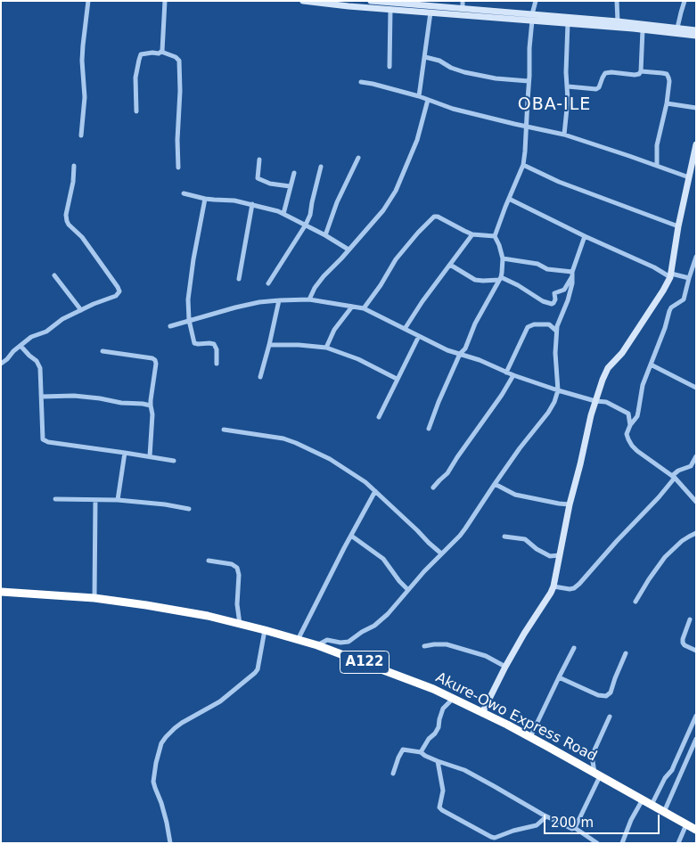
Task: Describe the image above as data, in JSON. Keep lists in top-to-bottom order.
{
  "streets": {
    "highway": ["A122", "Akure-Owo Express Road"]
  },
  "districts": ["OBA-ILE"],
  "scale_bar": "200 m"
}
